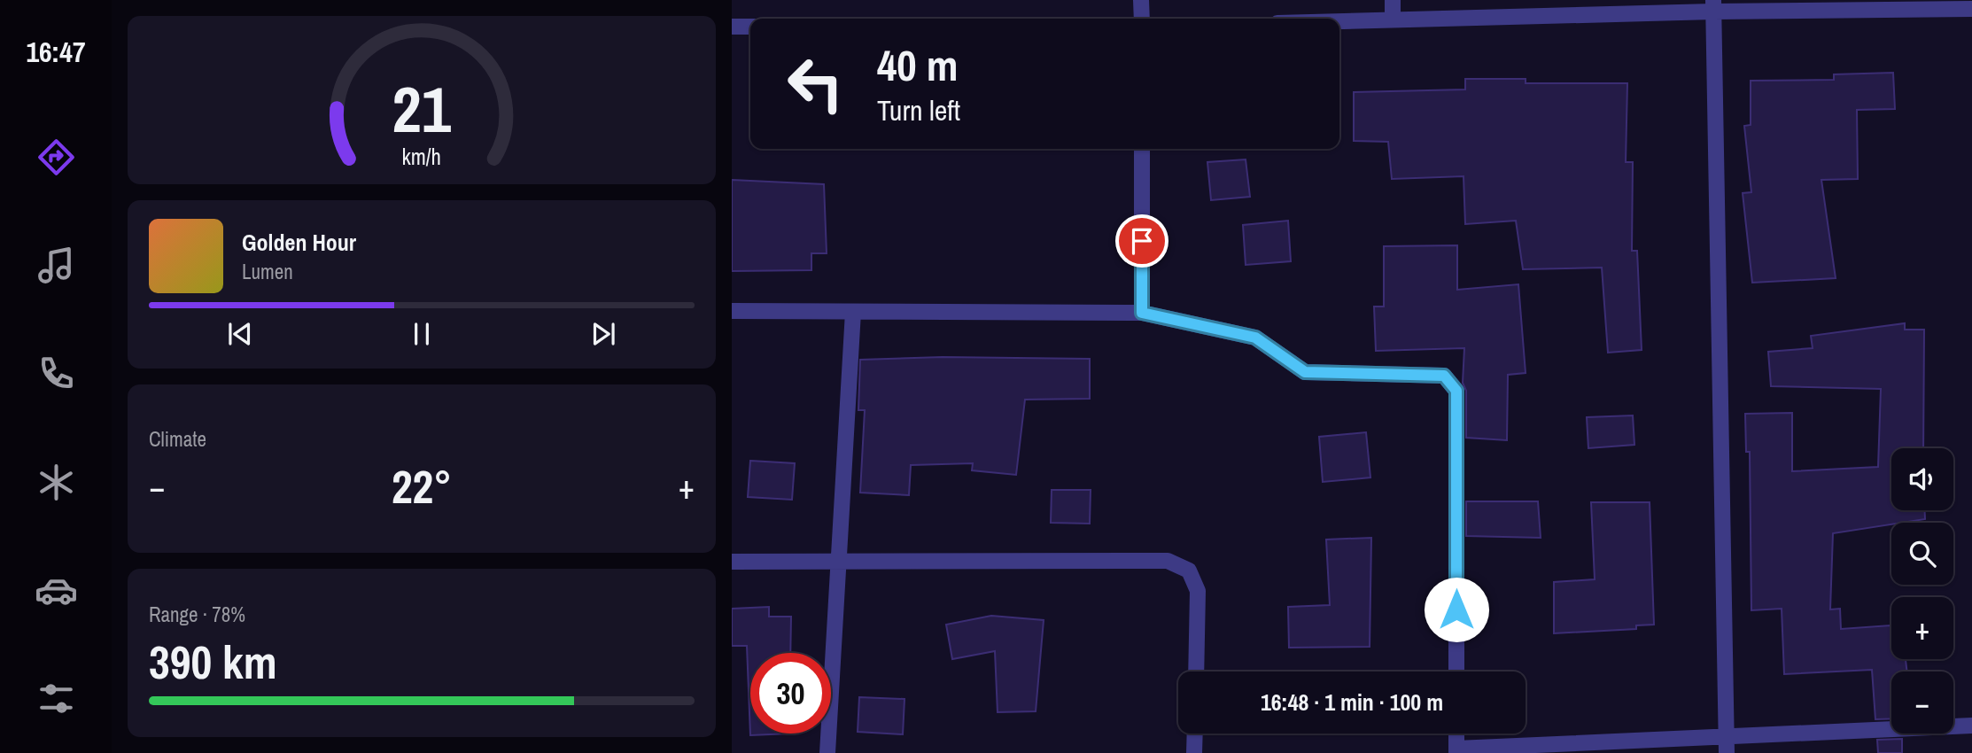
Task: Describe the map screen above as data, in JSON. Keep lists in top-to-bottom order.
{
  "page": {
    "tabs": "16:47",
    "turn": ["40 m", "Turn left"],
    "song": ["Golden Hour", "Lumen"],
    "tile": [
      "Climate",
      ["Range · 78%", "390 km"]
    ],
    "map_buttons": ["+", "−"],
    "heat": ["−", "22°", "+"],
    "limit": "30",
    "trip": "16:48 · 1 min · 100 m",
    "gauge": ["21", "km/h"]
  }
}
